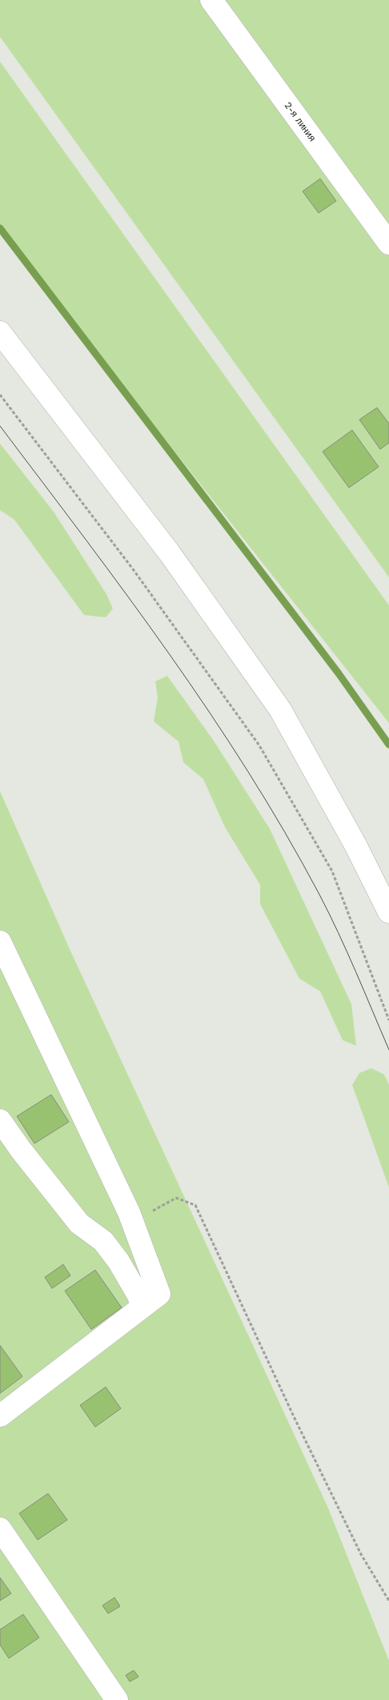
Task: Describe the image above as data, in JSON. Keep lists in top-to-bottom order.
{
  "streets": {
    "main road": ["2-я линия"]
  }
}
